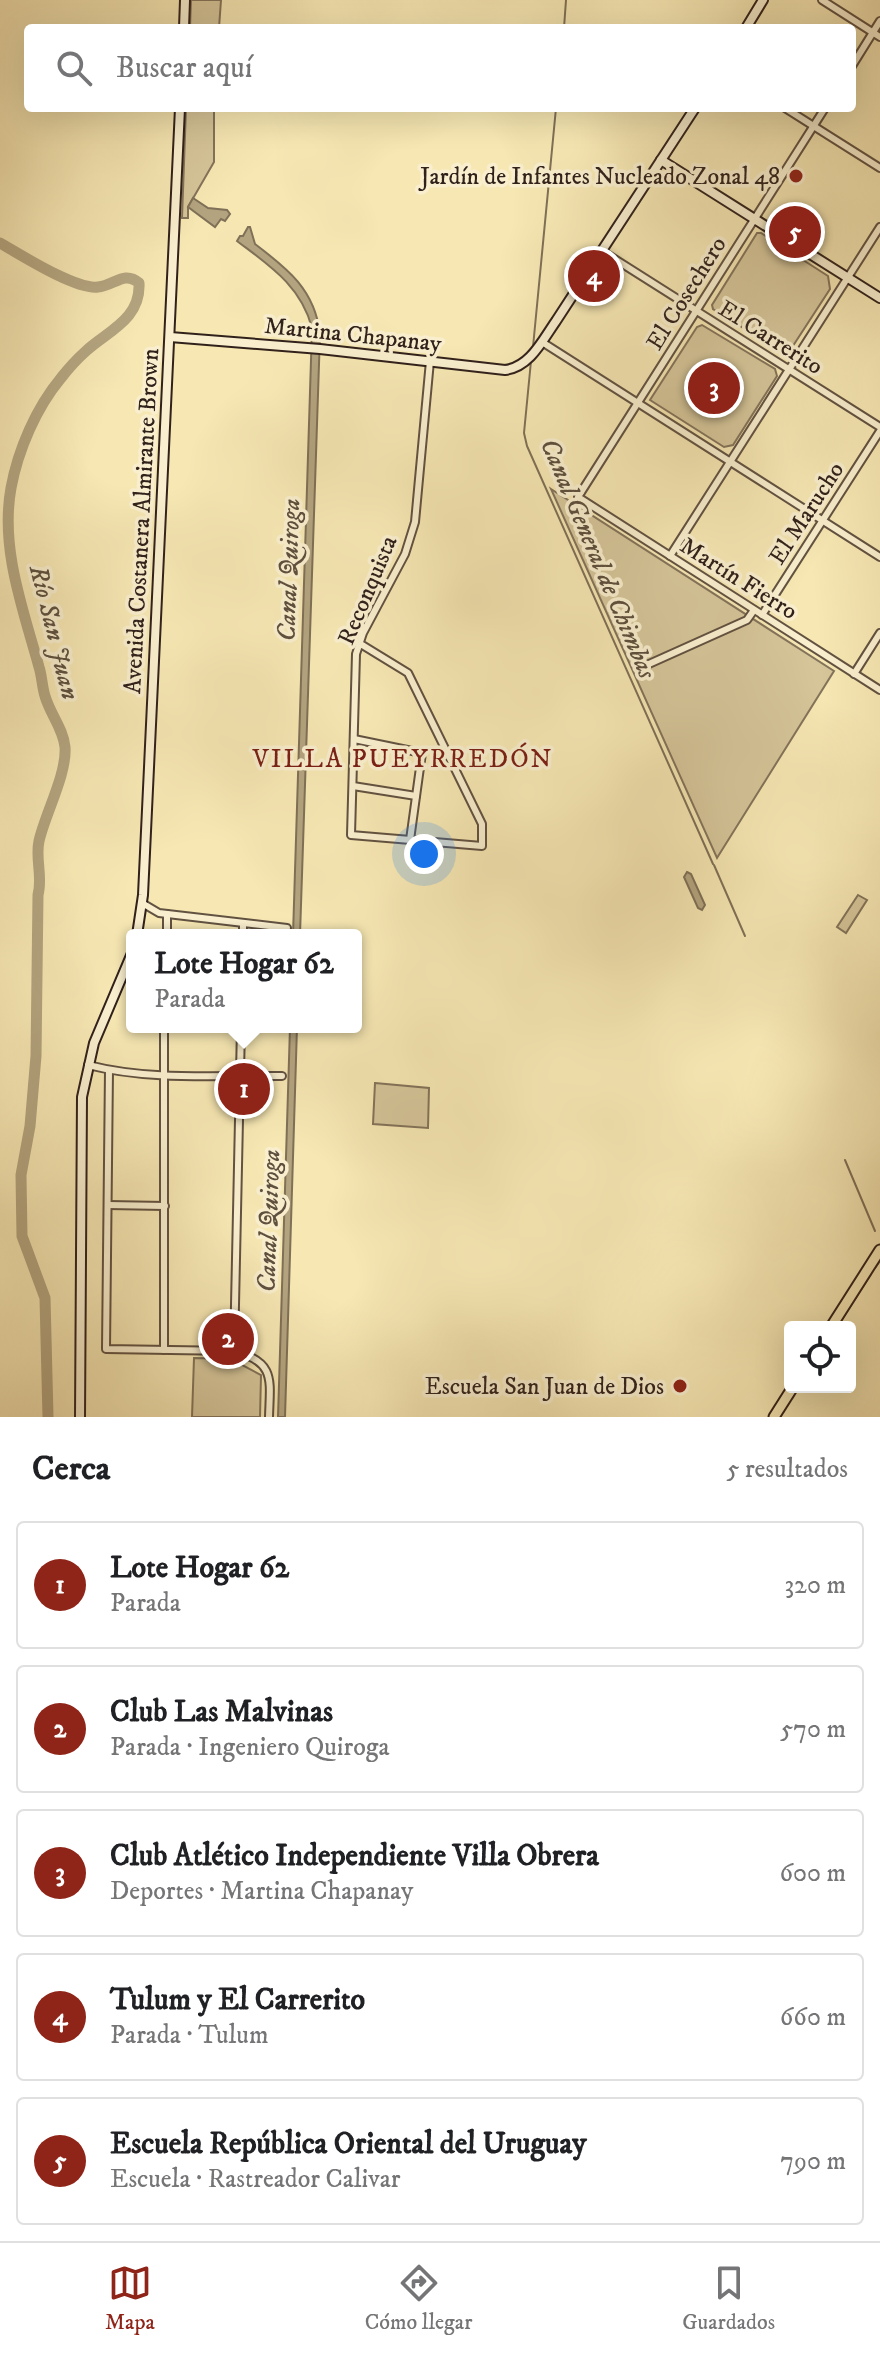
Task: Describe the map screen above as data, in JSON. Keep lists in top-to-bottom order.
{
  "streets": {
    "main road": ["Martina Chapanay", "Avenida Costanera Almirante Brown"],
    "street": [
      "El Cosechero",
      "El Carrerito",
      "El Marucho",
      "Martín Fierro",
      "Reconquista"
    ]
  },
  "crossings": [
    ["El Cosechero", "El Carrerito"],
    ["El Cosechero", "Martín Fierro"],
    ["Martina Chapanay", "Avenida Costanera Almirante Brown"],
    ["Martina Chapanay", "Reconquista"],
    ["El Carrerito", "El Marucho"],
    ["El Marucho", "Martín Fierro"]
  ],
  "districts": ["VILLA PUEYRREDÓN"],
  "water": ["Canal General de Chimbas", "Canal Quiroga", "Río San Juan"],
  "places": ["Jardín de Infantes Nucleado Zonal 48", "Escuela San Juan de Dios"],
  "page": {
    "search": "Buscar aquí",
    "pins": [
      "5",
      "4",
      "3",
      "1",
      "2"
    ],
    "popup": ["Lote Hogar 62", "Parada"],
    "heading": ["Cerca", "5 resultados"],
    "list": [
      {
        "mark": "1",
        "name": "Lote Hogar 62",
        "note": "Parada",
        "value": "320 m"
      },
      {
        "mark": "2",
        "name": "Club Las Malvinas",
        "note": "Parada · Ingeniero Quiroga",
        "value": "570 m"
      },
      {
        "mark": "3",
        "name": "Club Atlético Independiente Villa Obrera",
        "note": "Deportes · Martina Chapanay",
        "value": "600 m"
      },
      {
        "mark": "4",
        "name": "Tulum y El Carrerito",
        "note": "Parada · Tulum",
        "value": "660 m"
      },
      {
        "mark": "5",
        "name": "Escuela República Oriental del Uruguay",
        "note": "Escuela · Rastreador Calivar",
        "value": "790 m"
      }
    ],
    "nav": ["Mapa", "Cómo llegar", "Guardados"]
  }
}
